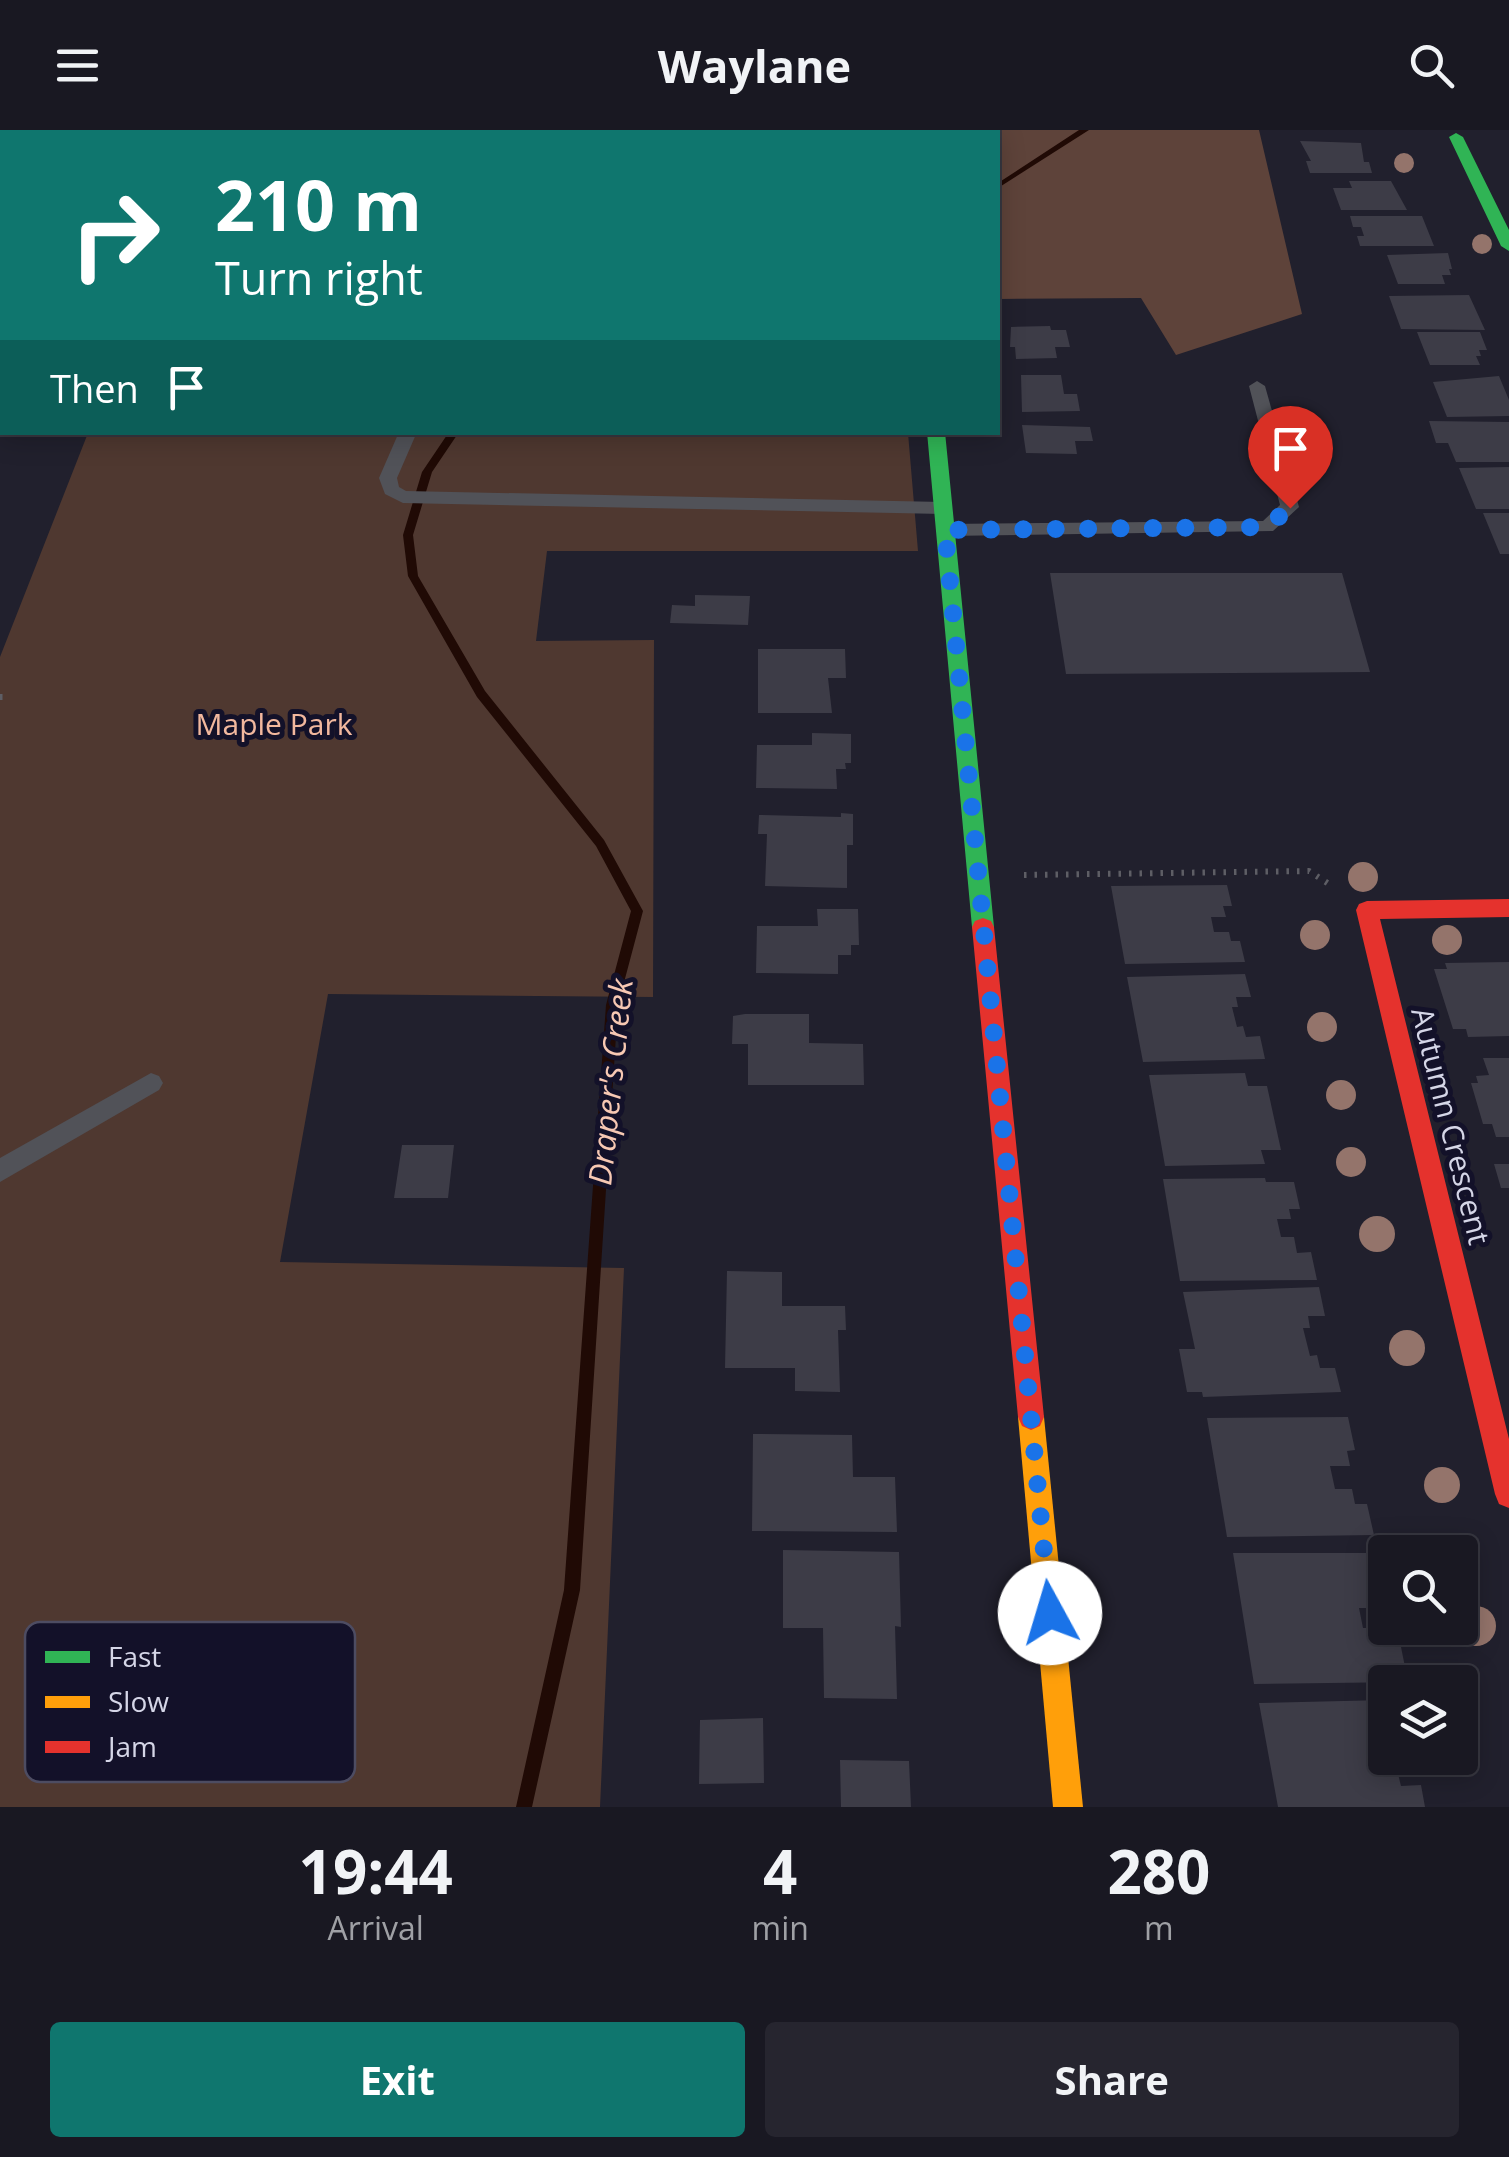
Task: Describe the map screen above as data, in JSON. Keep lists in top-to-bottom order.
{
  "streets": {
    "main road": ["Autumn Crescent"]
  },
  "water": ["Draper's Creek"],
  "parks": ["Maple Park"],
  "legend": ["Fast", "Slow", "Jam"],
  "page": {
    "header": "Waylane",
    "turn": ["210 m", "Turn right"],
    "then": "Then",
    "eta": [
      "19:44",
      "Arrival",
      "4",
      "min",
      "280",
      "m"
    ],
    "buttons": ["Exit", "Share"]
  }
}
